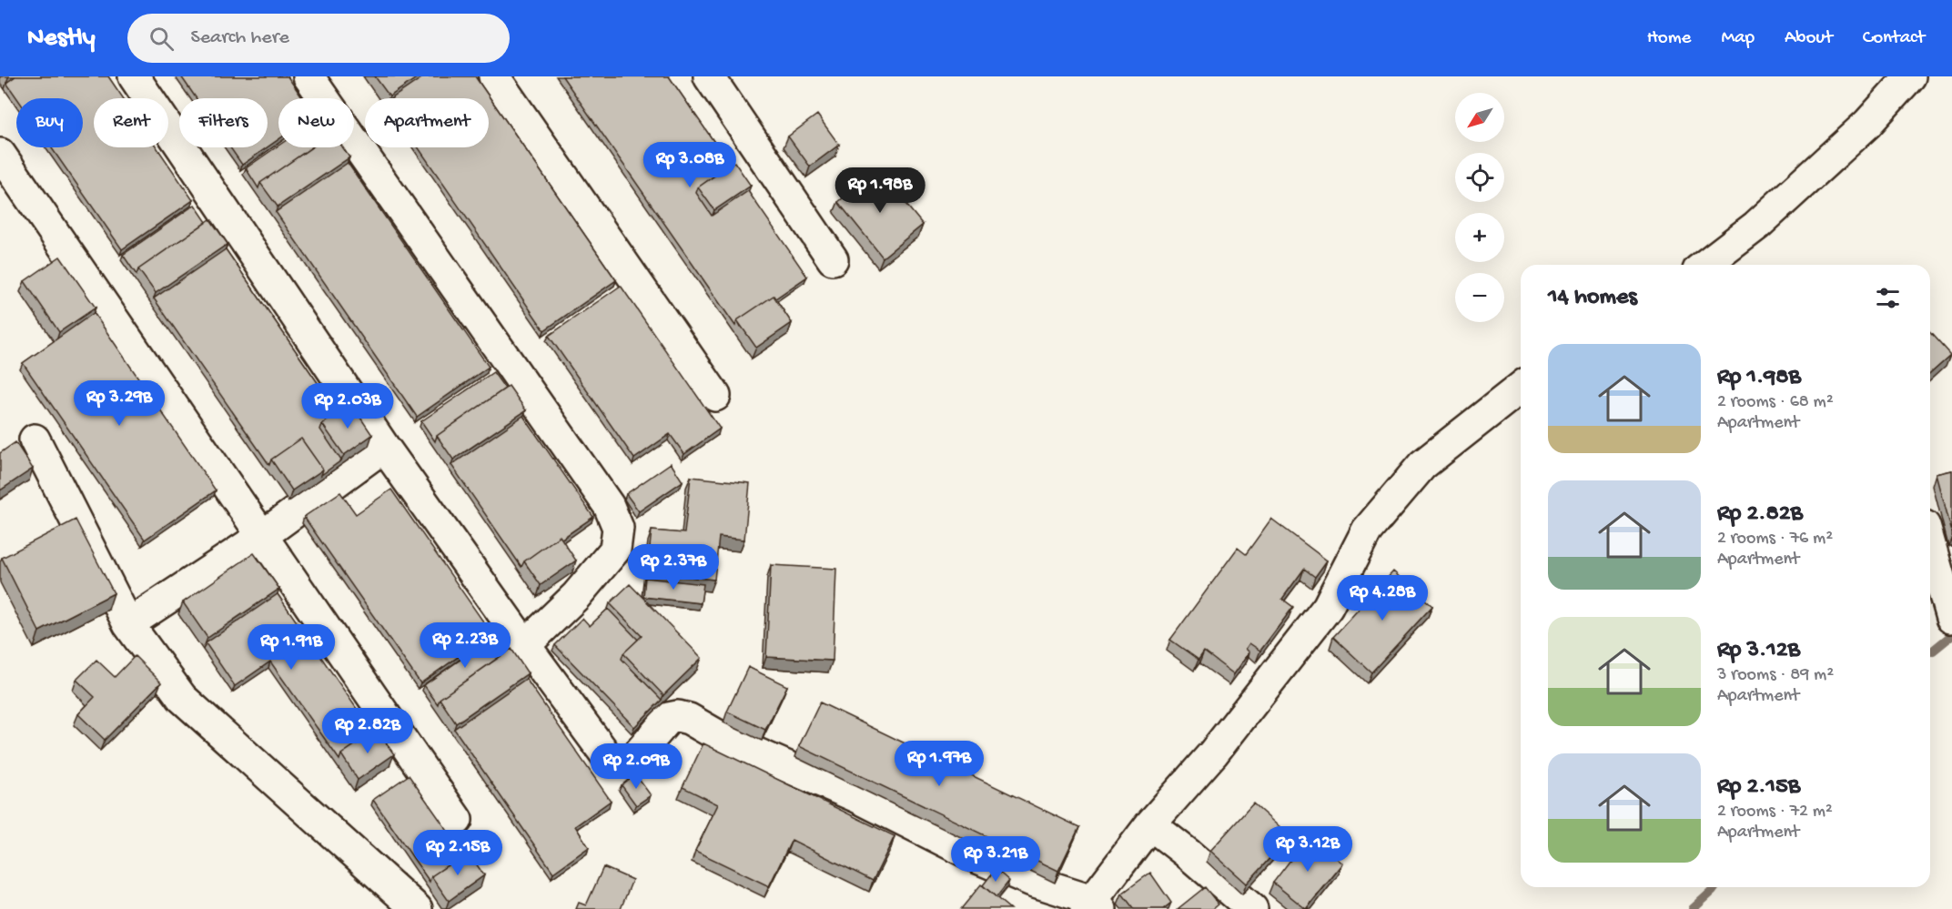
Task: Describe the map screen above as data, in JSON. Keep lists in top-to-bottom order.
{
  "north": "bottom left",
  "page": {
    "header": "Nestly",
    "search": "Search here",
    "nav": [
      "Home",
      "Map",
      "About",
      "Contact"
    ],
    "map_buttons": ["+", "−"],
    "chip": [
      "Buy",
      "Rent",
      "Filters",
      "New",
      "Apartment"
    ],
    "price": [
      "Rp 3.08B",
      "Rp 1.98B",
      "Rp 3.29B",
      "Rp 2.03B",
      "Rp 2.37B",
      "Rp 4.28B",
      "Rp 2.23B",
      "Rp 1.91B",
      "Rp 2.82B",
      "Rp 1.97B",
      "Rp 2.09B",
      "Rp 3.12B",
      "Rp 2.15B",
      "Rp 3.21B"
    ],
    "heading": "14 homes",
    "list": [
      {
        "name": "Rp 1.98B",
        "note": "2 rooms · 68 m² · Apartment"
      },
      {
        "name": "Rp 2.82B",
        "note": "2 rooms · 76 m² · Apartment"
      },
      {
        "name": "Rp 3.12B",
        "note": "3 rooms · 89 m² · Apartment"
      },
      {
        "name": "Rp 2.15B",
        "note": "2 rooms · 72 m² · Apartment"
      }
    ]
  }
}
